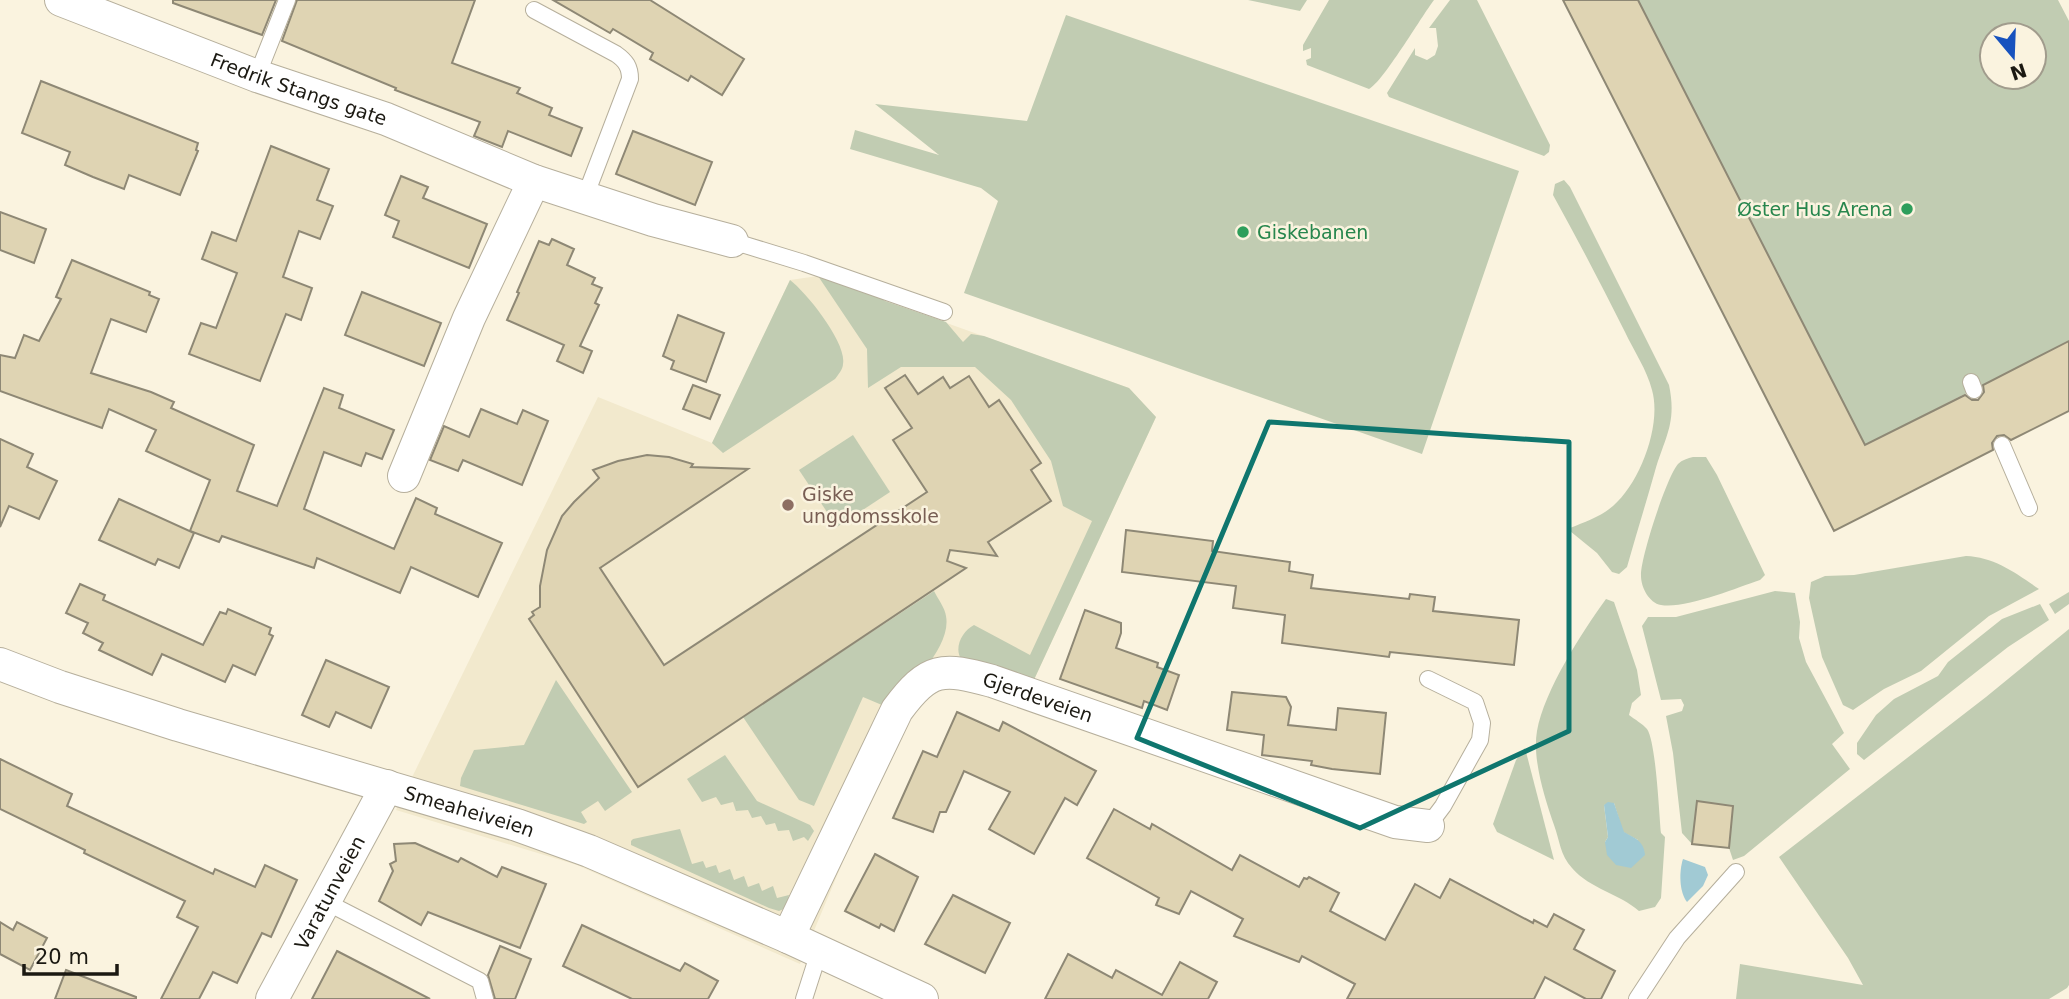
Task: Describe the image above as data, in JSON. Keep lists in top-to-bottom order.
{
  "streets": {
    "street": [
      "Fredrik Stangs gate",
      "Gjerdeveien",
      "Smeaheiveien",
      "Varatunveien"
    ]
  },
  "crossings": [
    ["Gjerdeveien", "Smeaheiveien"],
    ["Smeaheiveien", "Varatunveien"]
  ],
  "places": ["Øster Hus Arena", "Giskebanen", "Giske ungdomsskole"],
  "scale_bar": "20 m",
  "north": "bottom"
}
